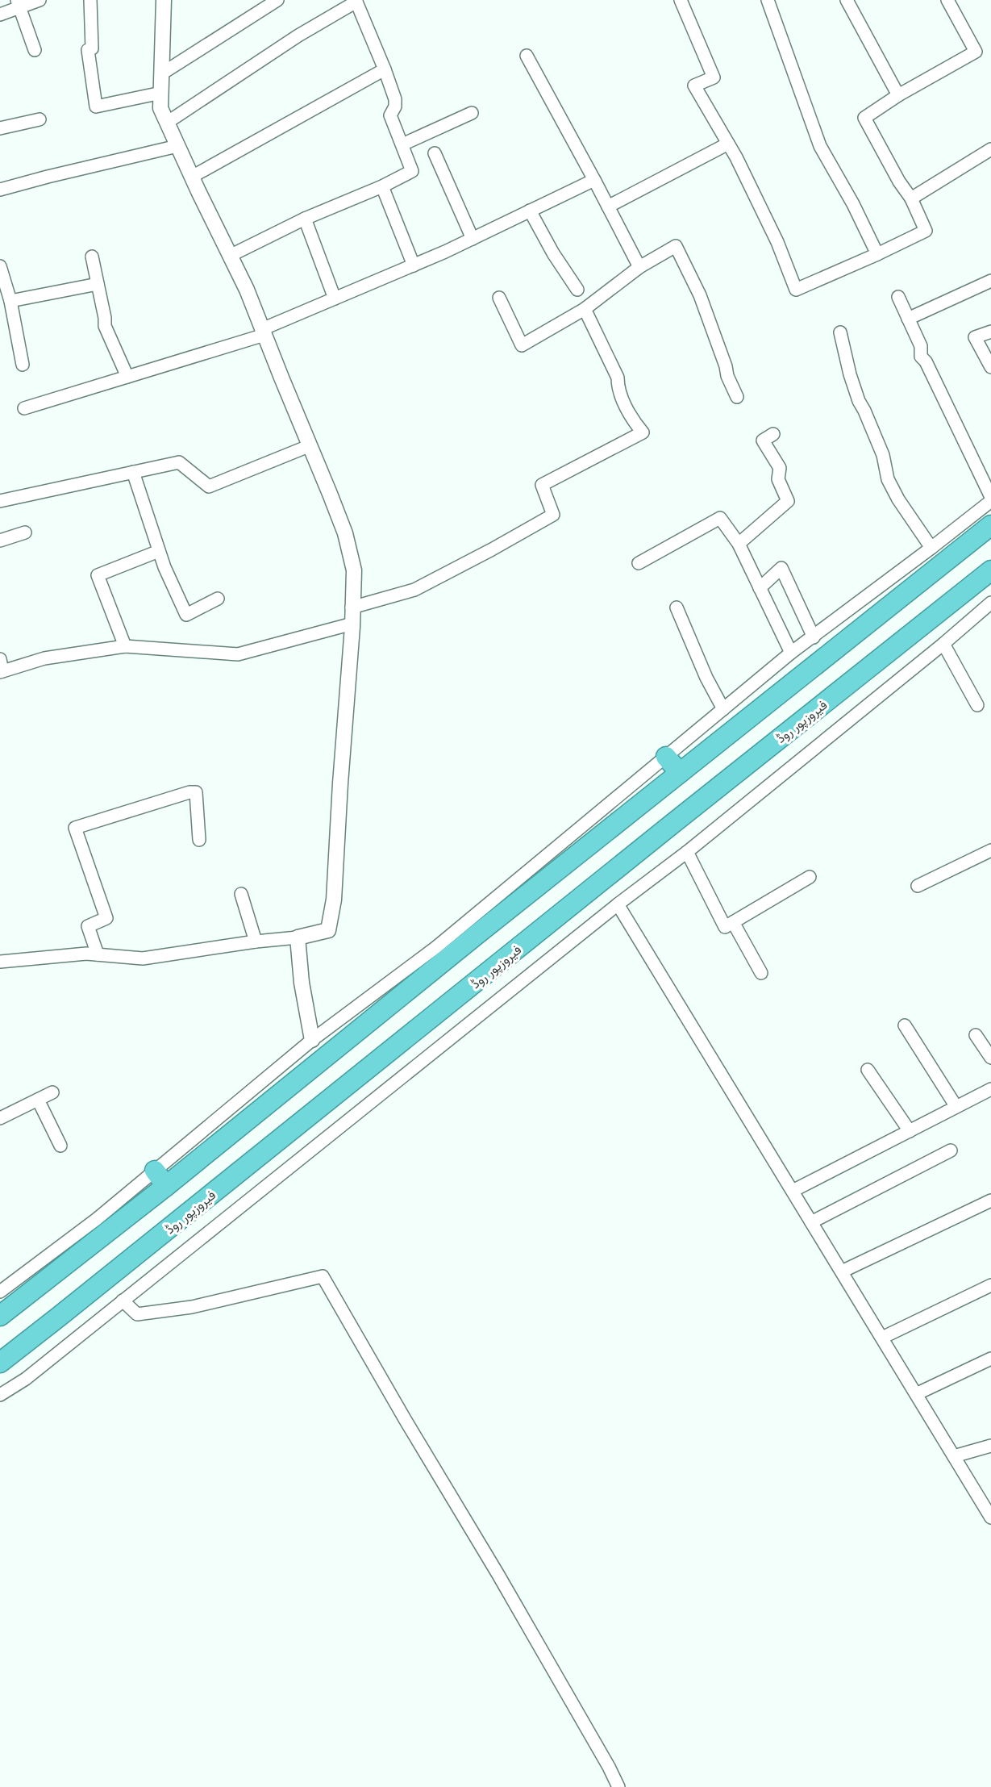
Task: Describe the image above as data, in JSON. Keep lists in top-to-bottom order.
{
  "streets": {
    "highway": ["فیروزپور روڈ"]
  }
}
